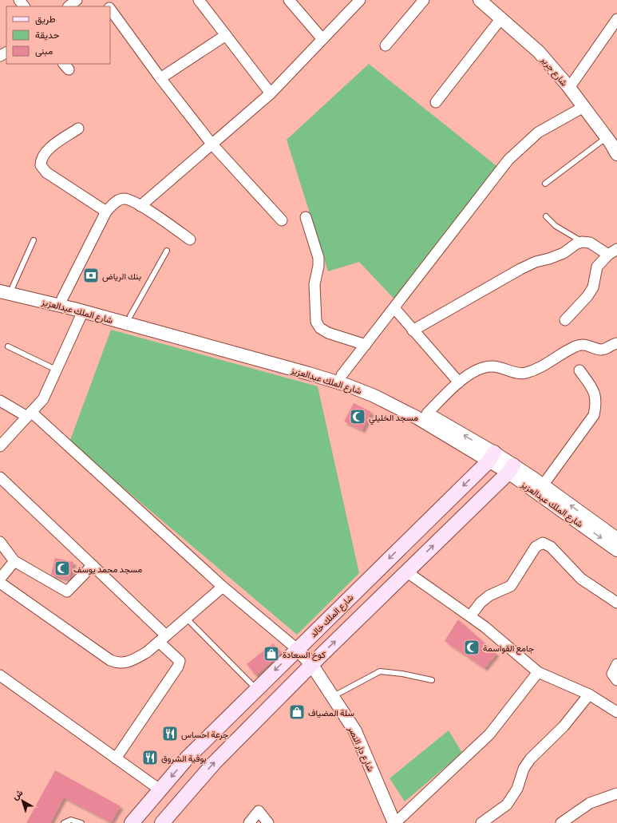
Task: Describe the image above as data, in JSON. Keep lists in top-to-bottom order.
{
  "streets": {
    "main road": ["شارع الملك خالد"],
    "street": ["شارع جرير", "شارع الملك عبدالعزيز", "شارع دار النصر"]
  },
  "crossings": [
    ["شارع الملك عبدالعزيز", "شارع الملك خالد"],
    ["شارع الملك خالد", "شارع دار النصر"]
  ],
  "places": {
    "bank": ["بنك الرياض"],
    "mosque": ["مسجد الخليلي", "مسجد محمد يوسف", "جامع القواسمة"],
    "shop": ["كوخ السعادة", "سلة المضياف"],
    "restaurant": ["جرعة احساس", "بوفية الشروق"]
  },
  "legend": ["طريق", "حديقة", "مبنى"],
  "north": "top left"
}
